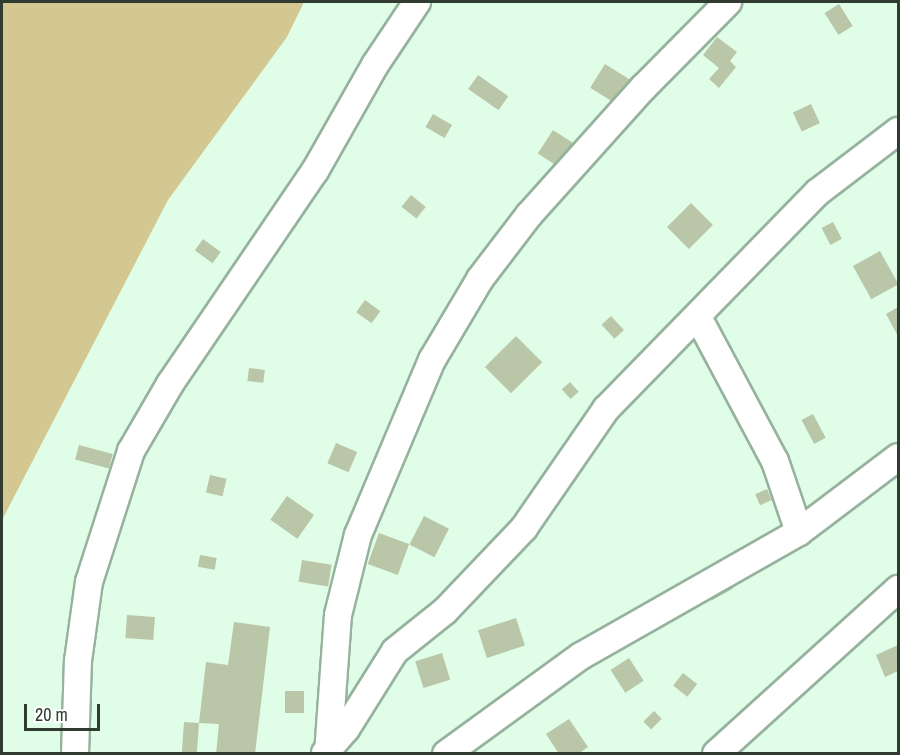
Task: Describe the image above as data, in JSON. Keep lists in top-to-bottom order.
{
  "scale_bar": "20 m"
}
